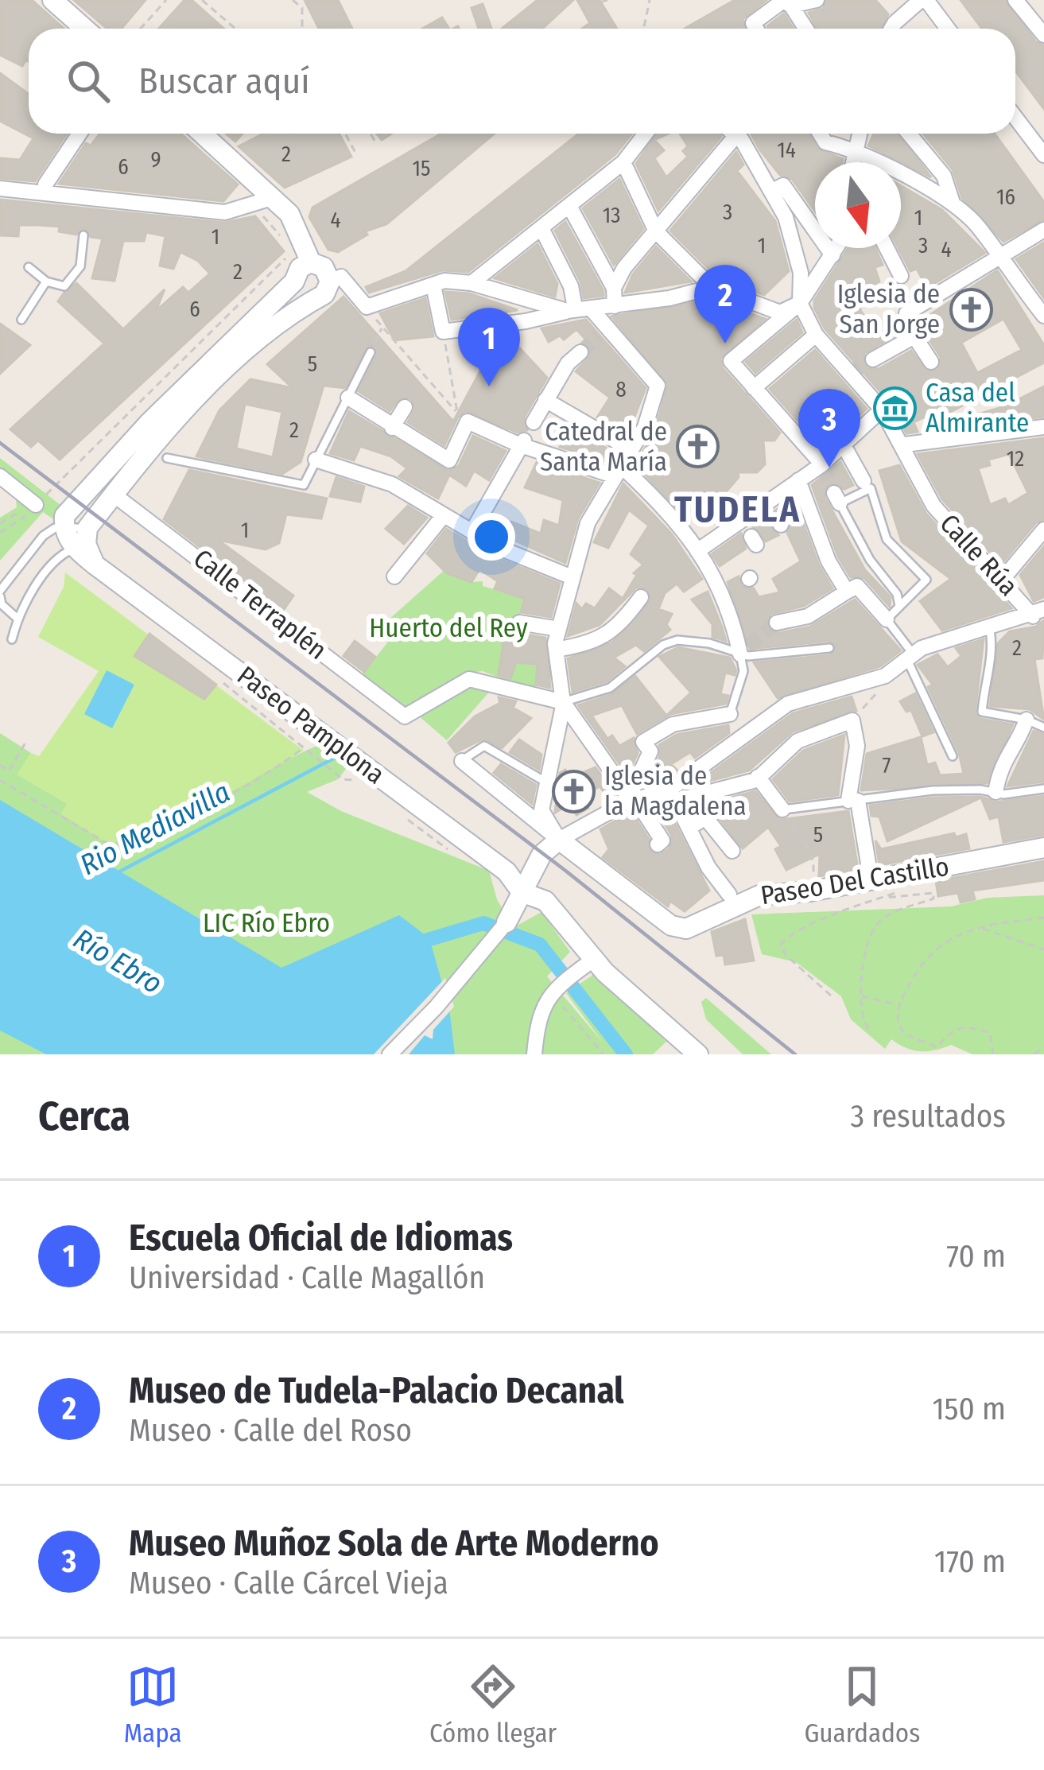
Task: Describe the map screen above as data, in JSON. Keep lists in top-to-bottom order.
{
  "streets": {
    "main road": ["Paseo Pamplona", "Paseo Del Castillo"],
    "street": ["Calle Rúa", "Calle Terraplén"]
  },
  "districts": ["TUDELA"],
  "water": ["Rio Mediavilla", "Río Ebro"],
  "parks": ["Huerto del Rey", "LIC Río Ebro"],
  "places": {
    "church": ["Iglesia de San Jorge", "Catedral de Santa María", "Iglesia de la Magdalena"],
    "museum": ["Casa del Almirante"]
  },
  "house_numbers": [
    "14",
    "2",
    "9",
    "6",
    "15",
    "16",
    "3",
    "13",
    "1",
    "4",
    "1",
    "1",
    "3",
    "4",
    "2",
    "6",
    "5",
    "8",
    "2",
    "12",
    "1",
    "2",
    "7",
    "5"
  ],
  "north": "bottom",
  "page": {
    "search": "Buscar aquí",
    "pins": ["2", "1", "3"],
    "heading": ["Cerca", "3 resultados"],
    "list": [
      {
        "mark": "1",
        "name": "Escuela Oficial de Idiomas",
        "note": "Universidad · Calle Magallón",
        "value": "70 m"
      },
      {
        "mark": "2",
        "name": "Museo de Tudela-Palacio Decanal",
        "note": "Museo · Calle del Roso",
        "value": "150 m"
      },
      {
        "mark": "3",
        "name": "Museo Muñoz Sola de Arte Moderno",
        "note": "Museo · Calle Cárcel Vieja",
        "value": "170 m"
      }
    ],
    "nav": ["Mapa", "Cómo llegar", "Guardados"]
  }
}
